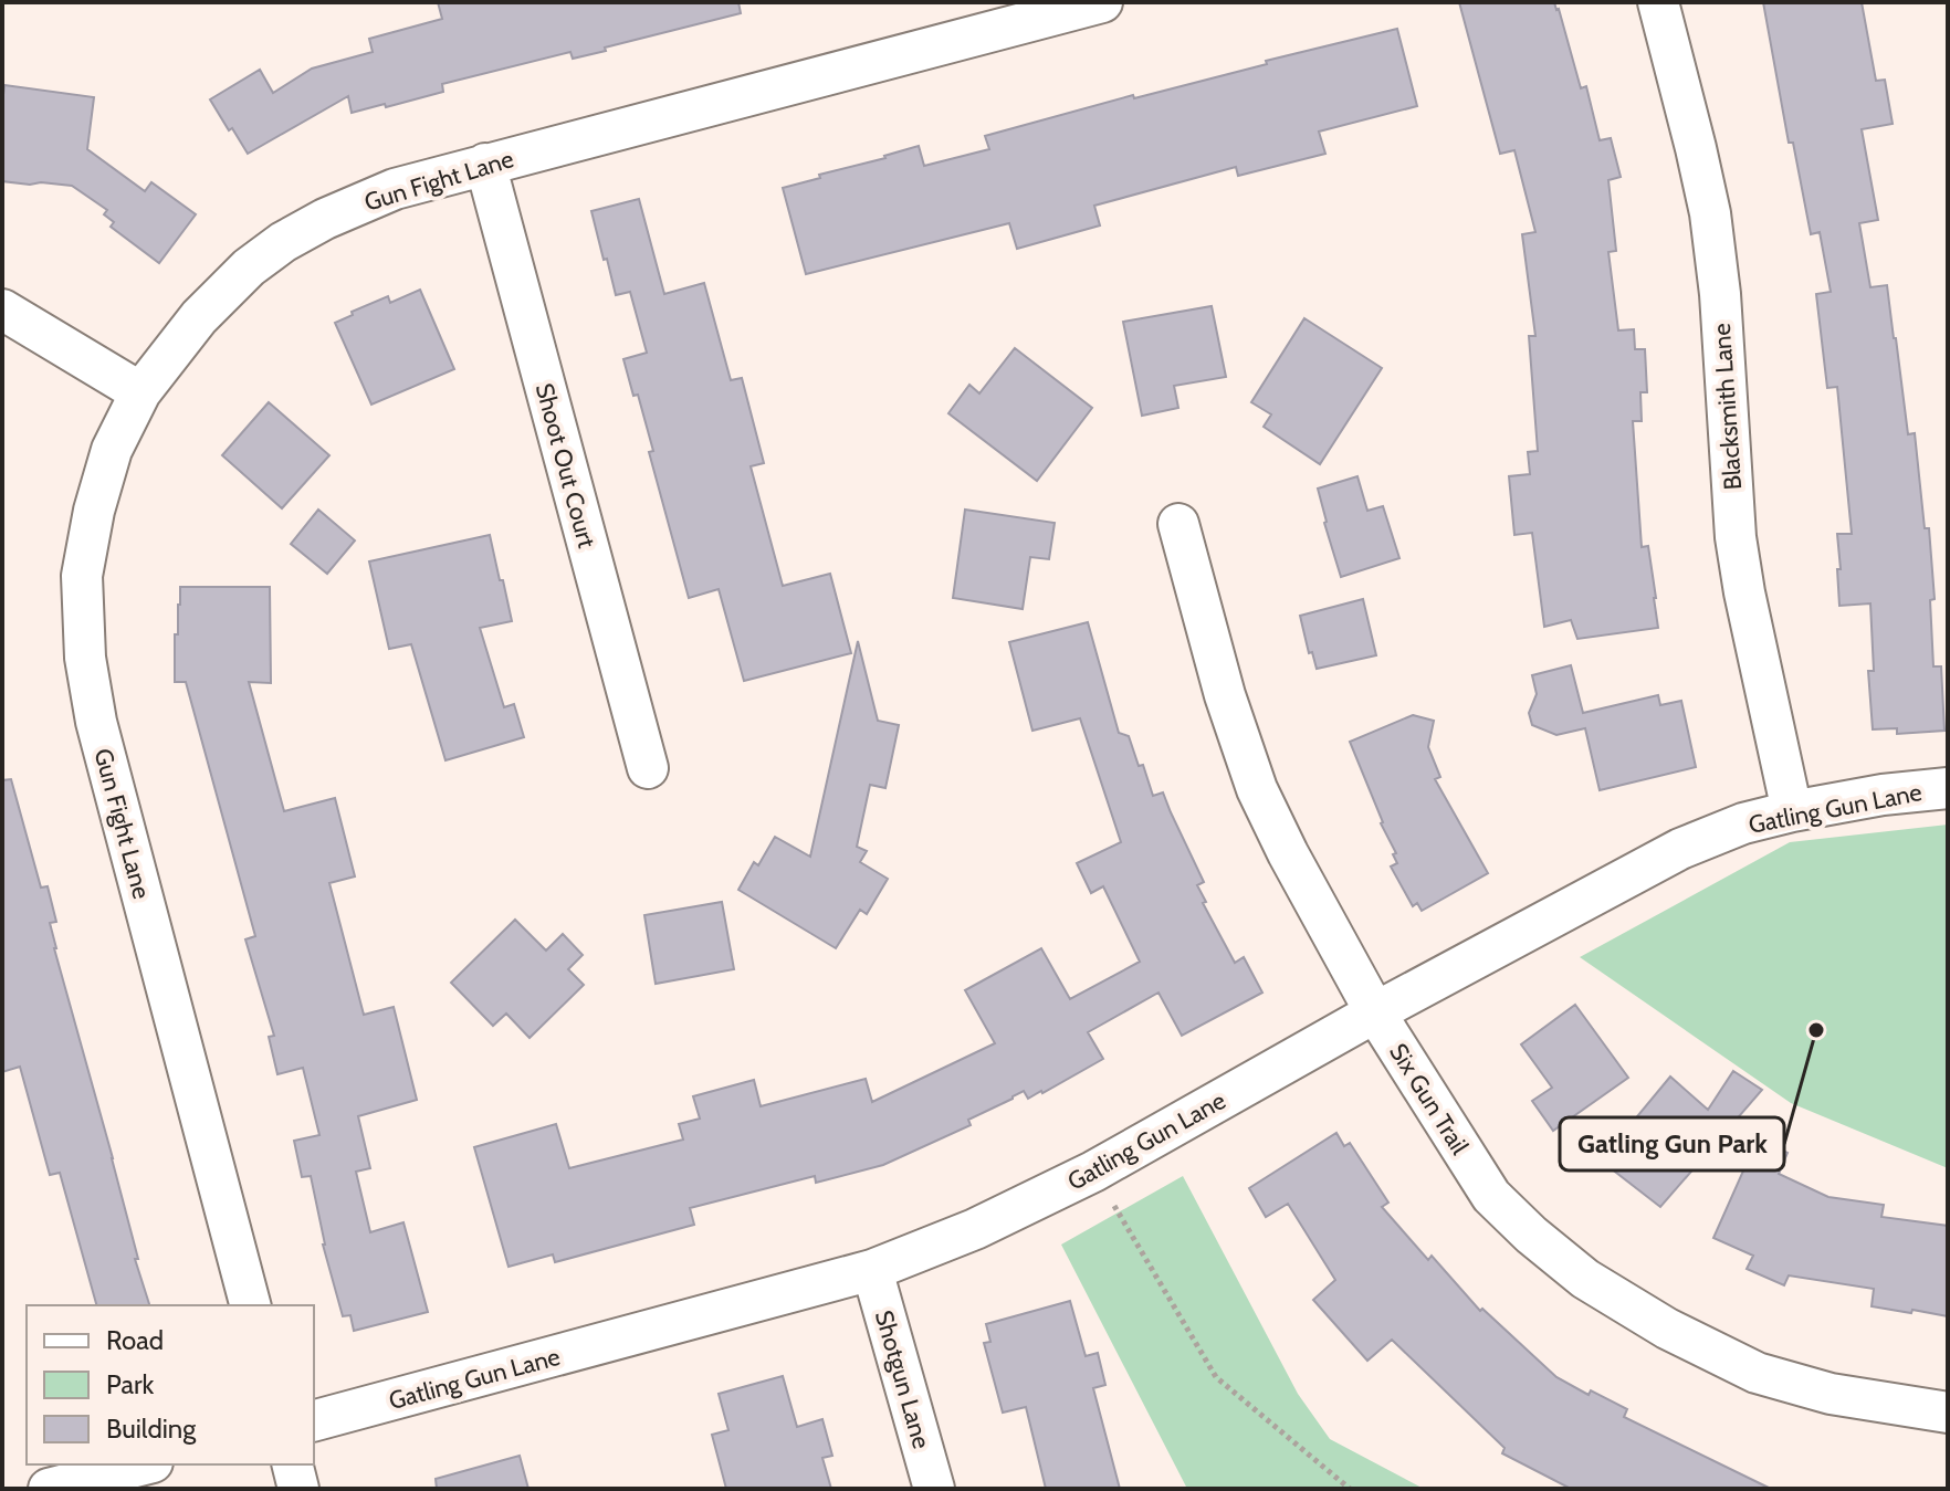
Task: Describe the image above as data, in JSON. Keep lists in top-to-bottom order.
{
  "streets": {
    "street": [
      "Gun Fight Lane",
      "Blacksmith Lane",
      "Shoot Out Court",
      "Gatling Gun Lane",
      "Six Gun Trail",
      "Shotgun Lane"
    ]
  },
  "crossings": [
    ["Gun Fight Lane", "Shoot Out Court"],
    ["Blacksmith Lane", "Gatling Gun Lane"],
    ["Gatling Gun Lane", "Six Gun Trail"],
    ["Gatling Gun Lane", "Shotgun Lane"]
  ],
  "places": ["Gatling Gun Park"],
  "legend": ["Road", "Park", "Building"]
}
